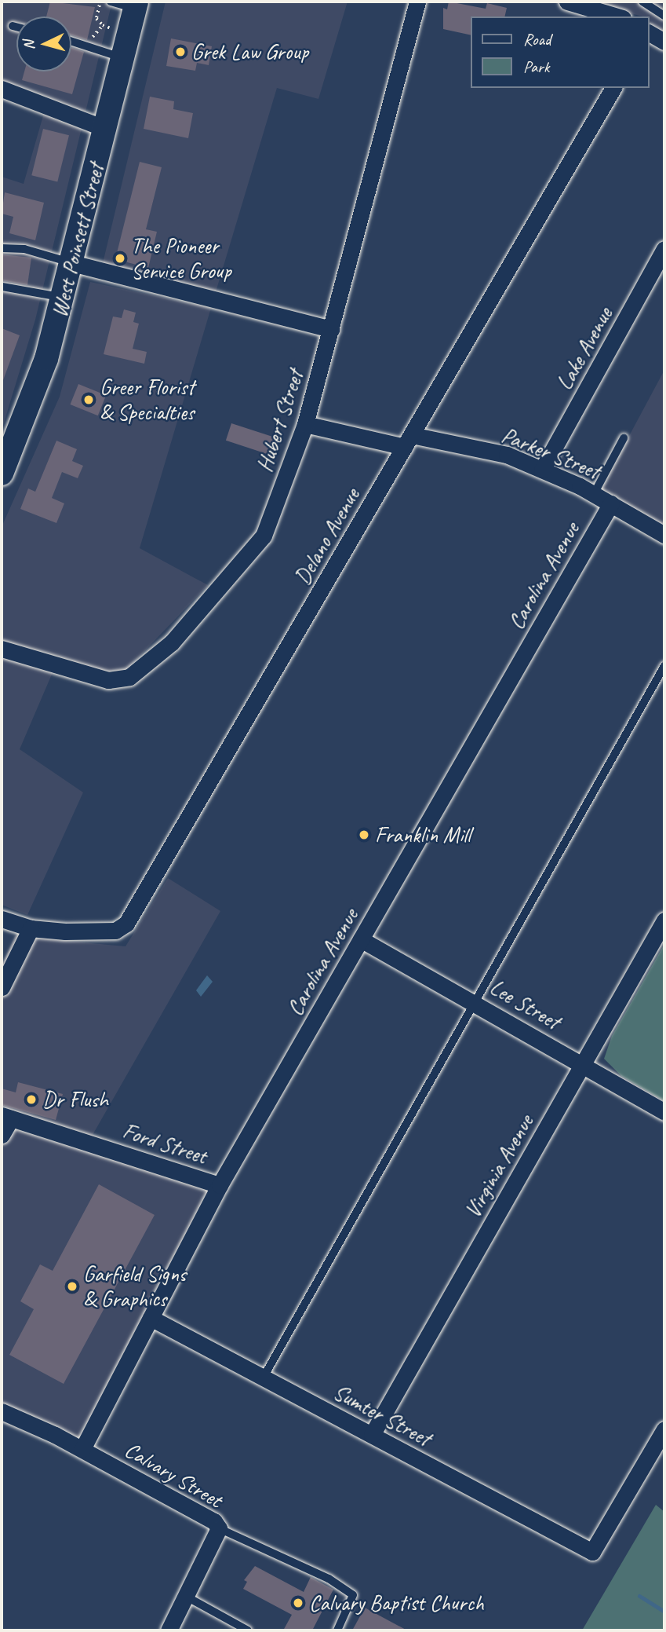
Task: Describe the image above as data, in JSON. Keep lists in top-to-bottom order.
{
  "streets": {
    "main road": ["West Poinsett Street"],
    "street": [
      "Lake Avenue",
      "Hubert Street",
      "Parker Street",
      "Delano Avenue",
      "Carolina Avenue",
      "Lee Street",
      "Ford Street",
      "Virginia Avenue",
      "Sumter Street",
      "Calvary Street"
    ]
  },
  "crossings": [
    ["Lake Avenue", "Parker Street"],
    ["Hubert Street", "Parker Street"],
    ["Parker Street", "Delano Avenue"],
    ["Parker Street", "Carolina Avenue"],
    ["Carolina Avenue", "Lee Street"],
    ["Carolina Avenue", "Ford Street"],
    ["Carolina Avenue", "Sumter Street"],
    ["Carolina Avenue", "Calvary Street"],
    ["Lee Street", "Virginia Avenue"],
    ["Virginia Avenue", "Sumter Street"]
  ],
  "places": [
    "Grek Law Group",
    "The Pioneer Service Group",
    "Greer Florist & Specialties",
    "Franklin Mill",
    "Dr Flush",
    "Garfield Signs & Graphics",
    "Calvary Baptist Church"
  ],
  "legend": ["Road", "Park"],
  "north": "left"
}
